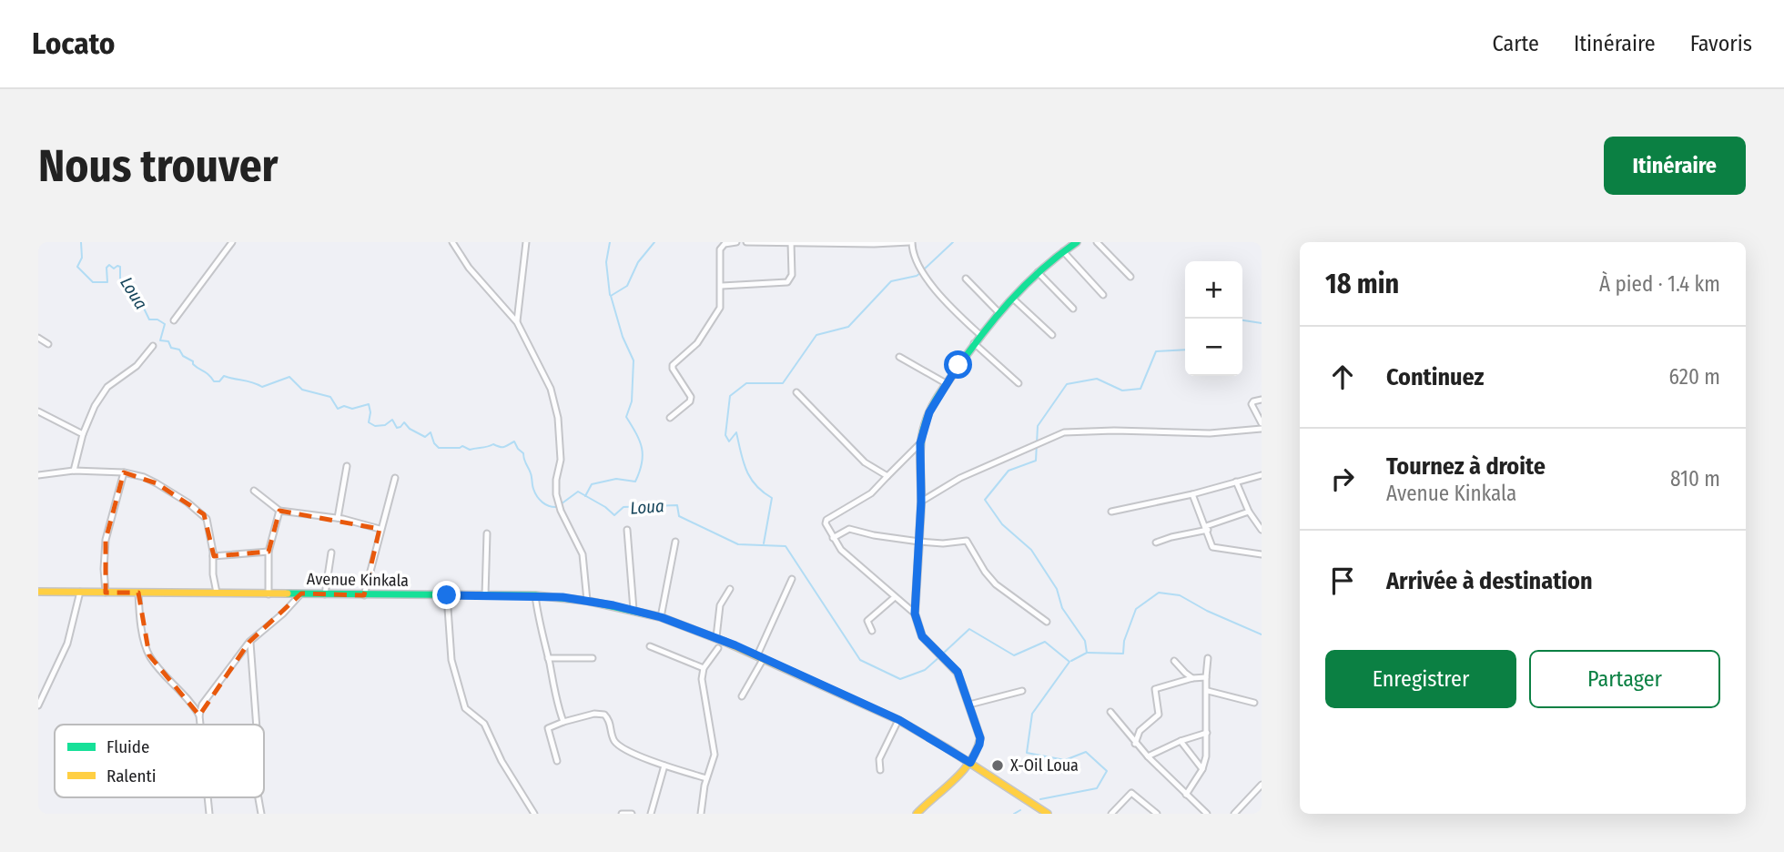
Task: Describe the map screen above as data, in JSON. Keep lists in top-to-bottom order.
{
  "streets": {
    "main road": ["Avenue Kinkala"]
  },
  "water": ["Loua"],
  "places": ["X-Oil Loua"],
  "legend": ["Fluide", "Ralenti"],
  "page": {
    "header": "Locato",
    "nav": ["Carte", "Itinéraire", "Favoris"],
    "buttons": [
      "Itinéraire",
      ["Enregistrer", "Partager"]
    ],
    "title": "Nous trouver",
    "heading": ["18 min", "À pied · 1.4 km"],
    "map_buttons": ["+", "−"],
    "list": [
      ["Continuez", "620 m"],
      ["Tournez à droite", "Avenue Kinkala", "810 m"],
      "Arrivée à destination"
    ]
  }
}
